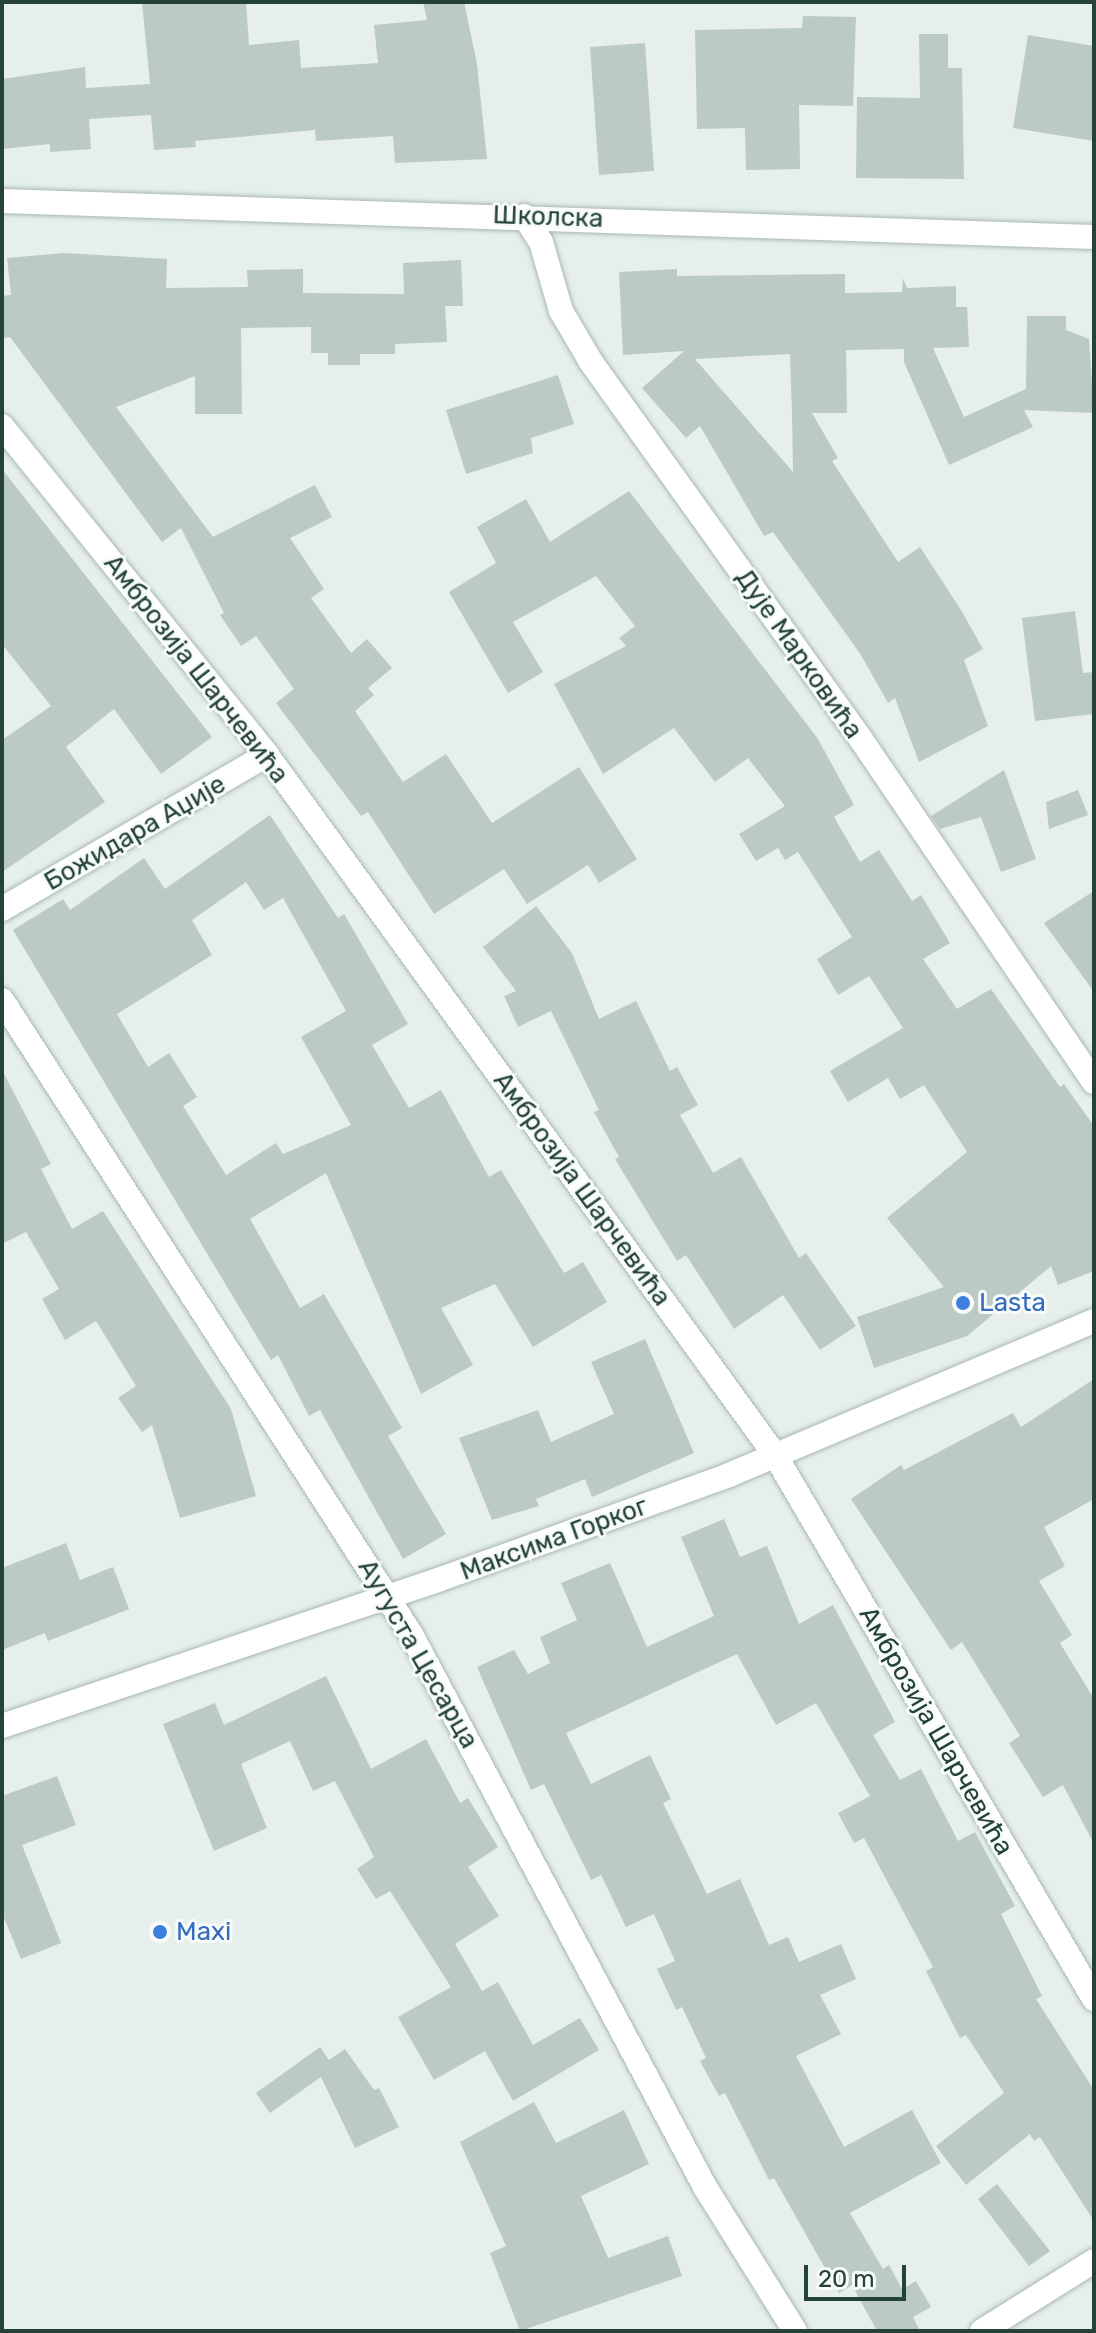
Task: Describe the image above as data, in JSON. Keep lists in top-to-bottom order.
{
  "streets": {
    "street": [
      "Школска",
      "Дује Марковића",
      "Амброзија Шарчевића",
      "Божидара Аџије",
      "Максима Горког",
      "Аугуста Цесарца"
    ]
  },
  "crossings": [
    ["Школска", "Дује Марковића"],
    ["Амброзија Шарчевића", "Божидара Аџије"],
    ["Амброзија Шарчевића", "Максима Горког"],
    ["Максима Горког", "Аугуста Цесарца"]
  ],
  "places": ["Lasta", "Maxi"],
  "scale_bar": "20 m"
}
